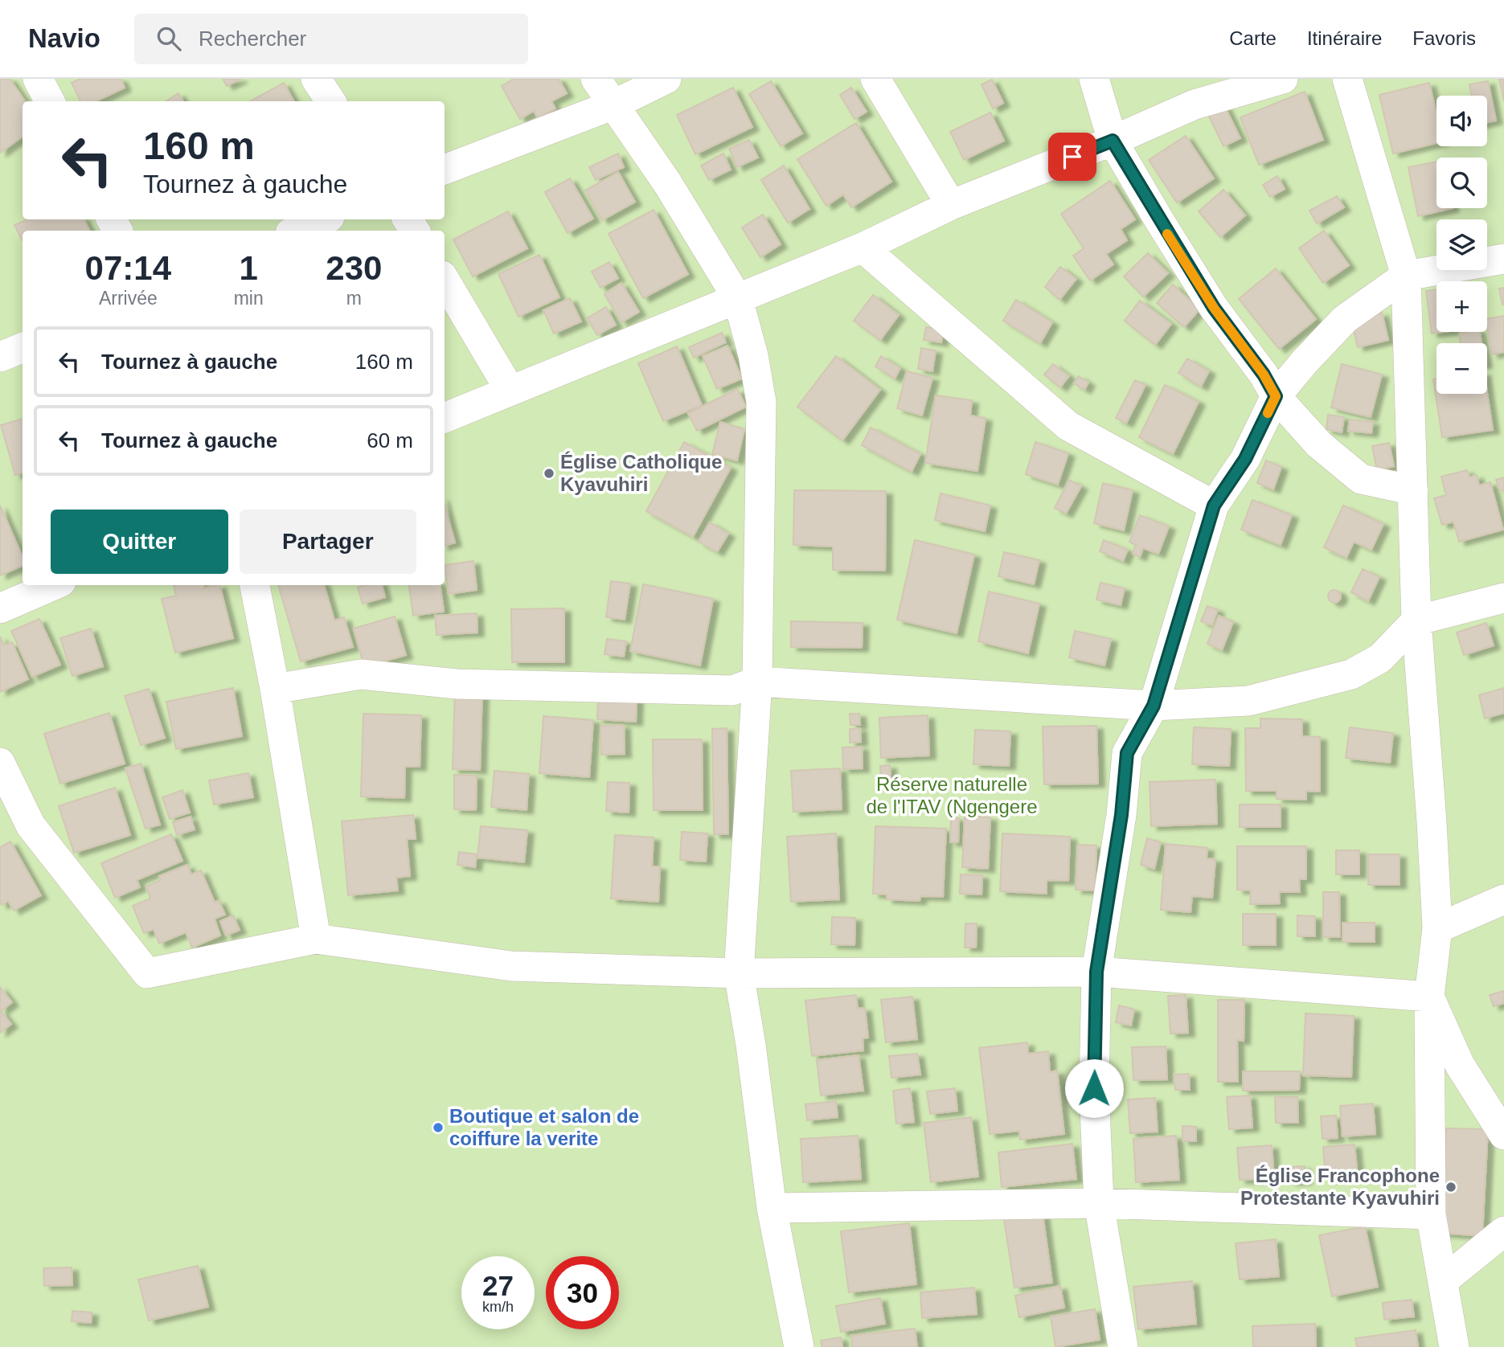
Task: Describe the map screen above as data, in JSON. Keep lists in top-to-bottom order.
{
  "parks": ["Réserve naturelle de l'ITAV (Ngengere"],
  "places": ["Église Catholique Kyavuhiri", "Boutique et salon de coiffure la verite", "Église Francophone Protestante Kyavuhiri"],
  "page": {
    "header": "Navio",
    "search": "Rechercher",
    "nav": ["Carte", "Itinéraire", "Favoris"],
    "map_buttons": ["+", "−"],
    "turn": ["160 m", "Tournez à gauche"],
    "eta": [
      "07:14",
      "Arrivée",
      "1",
      "min",
      "230",
      "m"
    ],
    "list": [
      {
        "name": "Tournez à gauche",
        "value": "160 m"
      },
      {
        "name": "Tournez à gauche",
        "value": "60 m"
      }
    ],
    "buttons": ["Quitter", "Partager"],
    "speed": "27 km/h",
    "limit": "30"
  }
}
